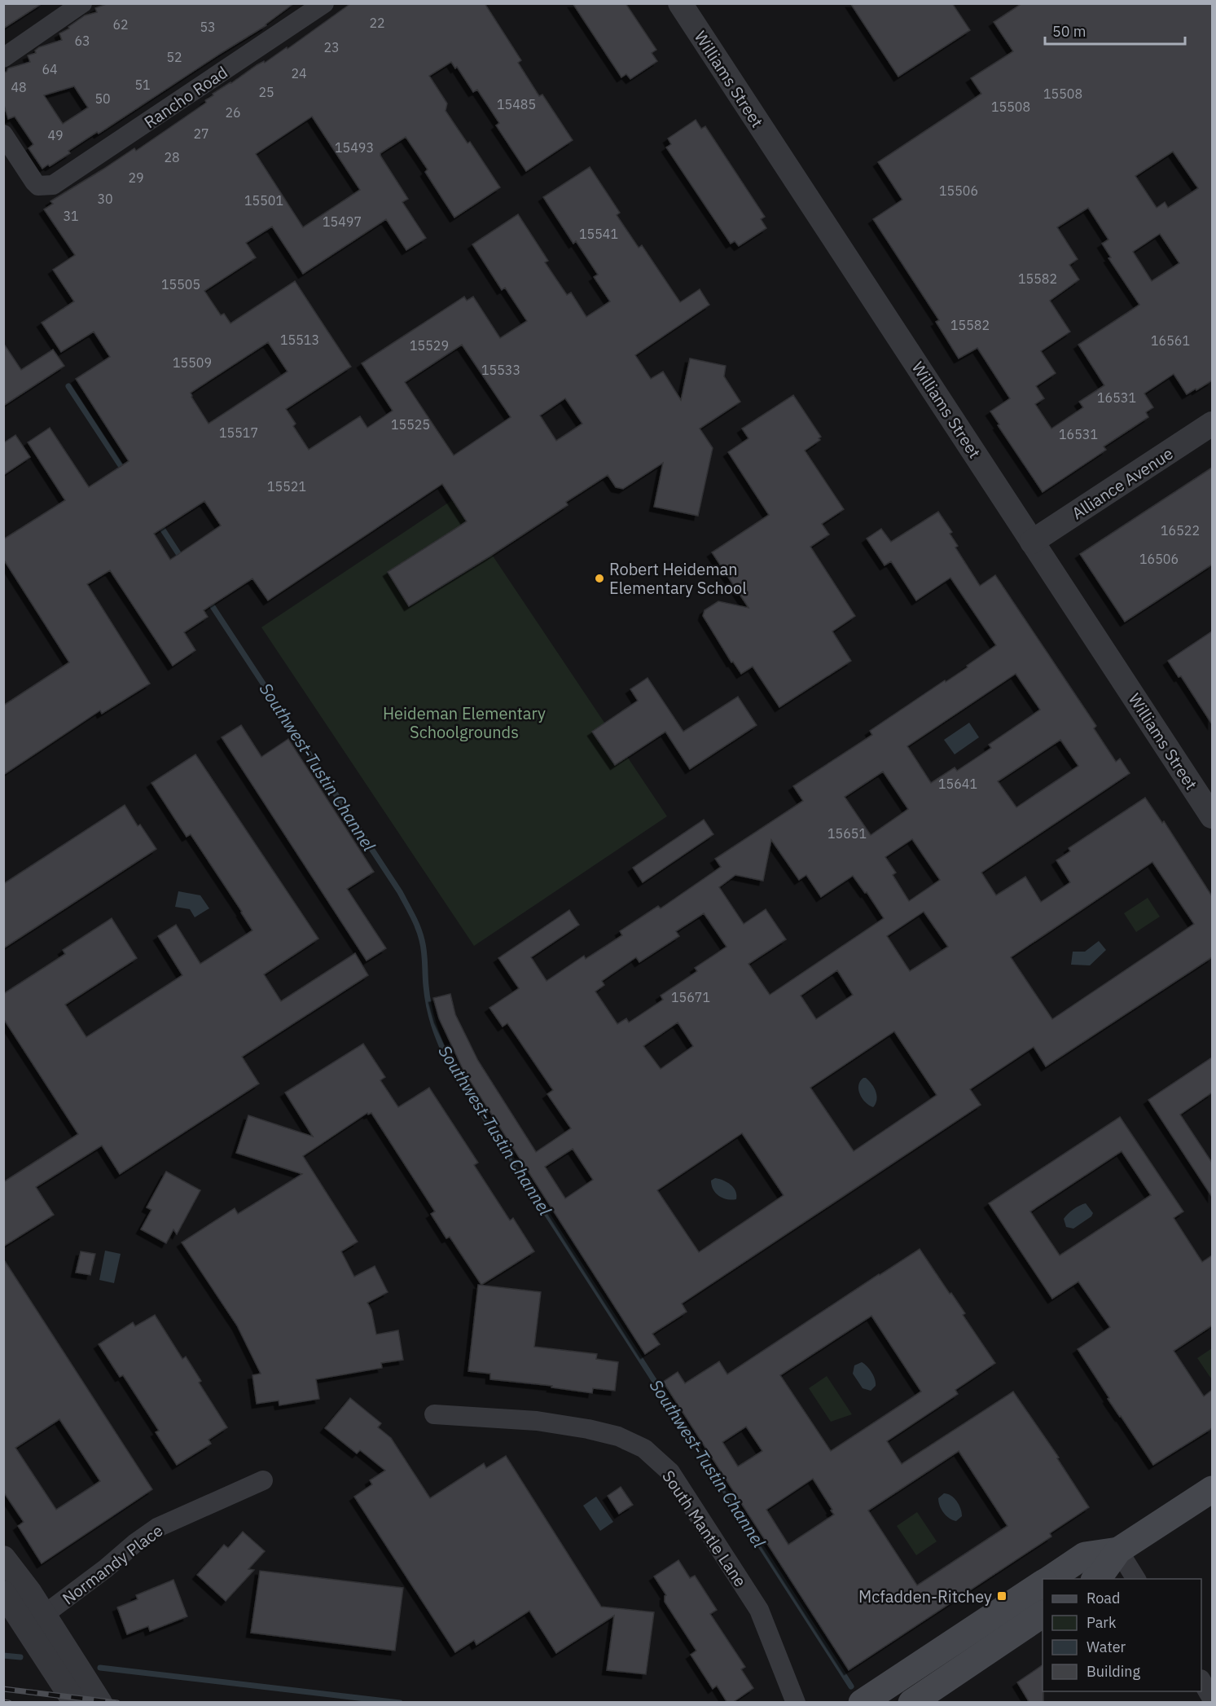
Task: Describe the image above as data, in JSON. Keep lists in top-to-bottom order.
{
  "streets": {
    "street": [
      "Williams Street",
      "Rancho Road",
      "Alliance Avenue",
      "South Mantle Lane",
      "Normandy Place"
    ]
  },
  "crossings": [
    ["Williams Street", "Alliance Avenue"]
  ],
  "water": ["Southwest-Tustin Channel"],
  "parks": ["Heideman Elementary Schoolgrounds"],
  "places": {
    "other": ["Robert Heideman Elementary School"],
    "transit": ["Mcfadden-Ritchey"]
  },
  "house_numbers": [
    "22",
    "62",
    "53",
    "63",
    "23",
    "52",
    "64",
    "24",
    "51",
    "48",
    "25",
    "15508",
    "50",
    "15485",
    "15508",
    "26",
    "27",
    "49",
    "15493",
    "28",
    "29",
    "15506",
    "30",
    "15501",
    "31",
    "15497",
    "15541",
    "15582",
    "15505",
    "15582",
    "15513",
    "16561",
    "15529",
    "15509",
    "15533",
    "16531",
    "15525",
    "15517",
    "16531",
    "15521",
    "16522",
    "16506",
    "15641",
    "15651",
    "15671"
  ],
  "legend": [
    "Road",
    "Park",
    "Water",
    "Building"
  ],
  "scale_bar": "50 m"
}
